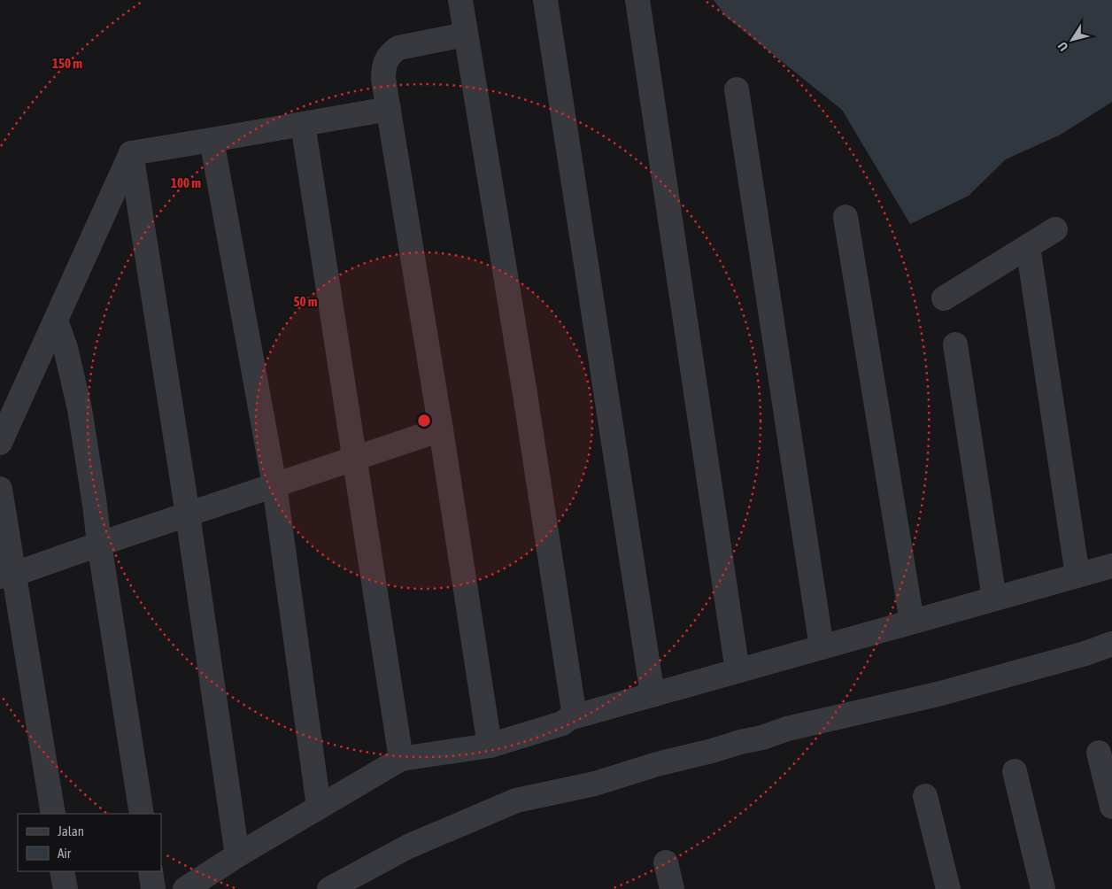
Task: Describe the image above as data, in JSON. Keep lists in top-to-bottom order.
{
  "legend": ["Jalan", "Air"],
  "north": "bottom left",
  "rings": ["150 m", "100 m", "50 m"]
}
